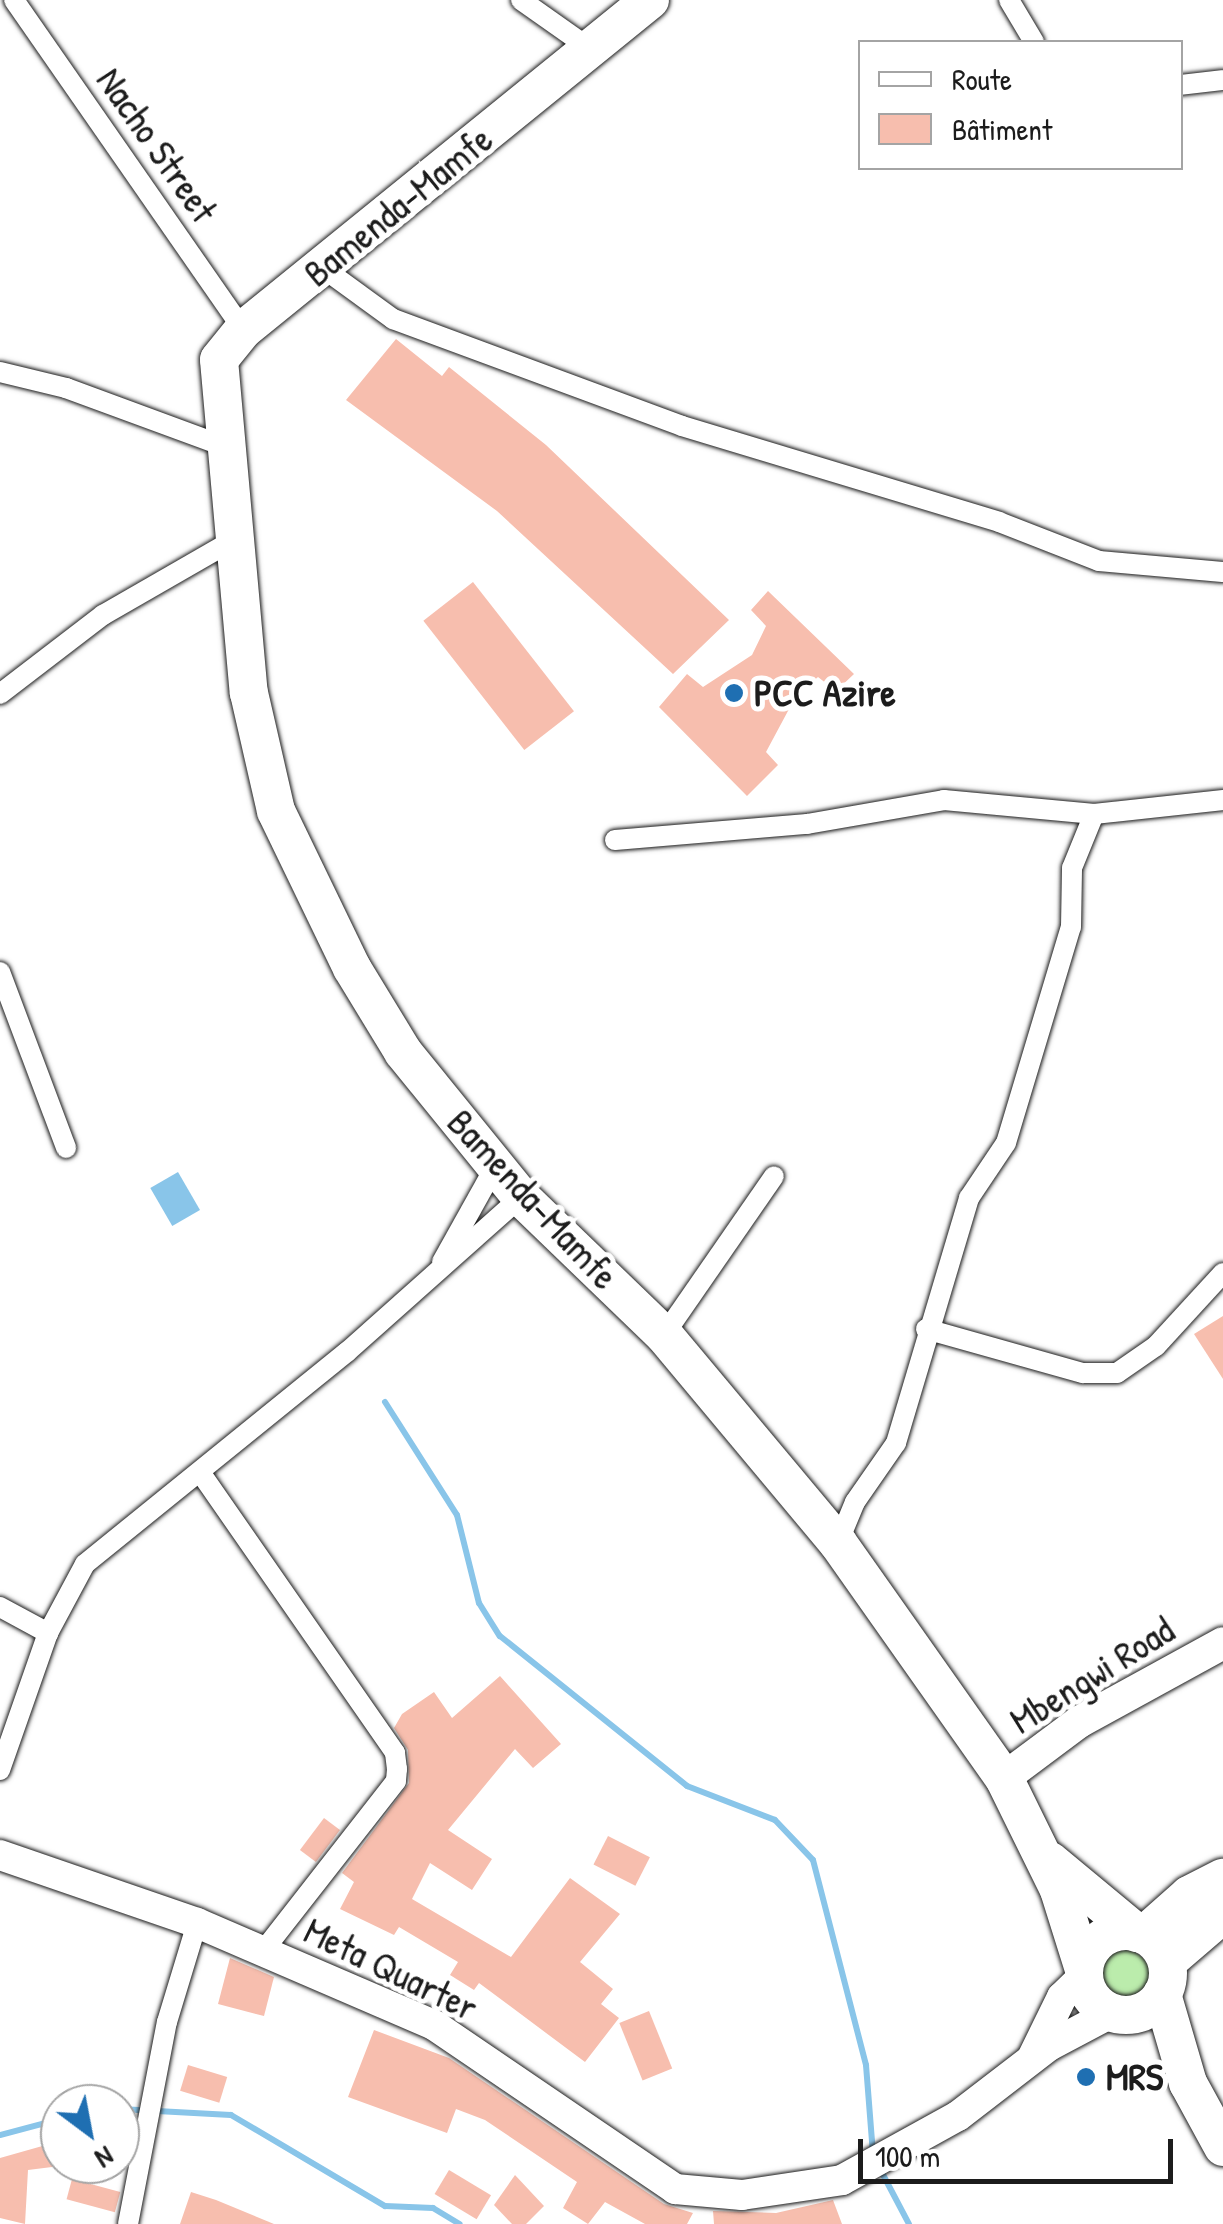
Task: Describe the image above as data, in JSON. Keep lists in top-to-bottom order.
{
  "streets": {
    "highway": ["Bamenda-Mamfe"],
    "main road": ["Mbengwi Road", "Meta Quarter"],
    "street": ["Nacho Street"]
  },
  "crossings": [
    ["Nacho Street", "Bamenda-Mamfe"],
    ["Bamenda-Mamfe", "Mbengwi Road"]
  ],
  "places": ["PCC Azire", "MRS"],
  "legend": ["Route", "Bâtiment"],
  "scale_bar": "100 m",
  "north": "bottom right"
}
